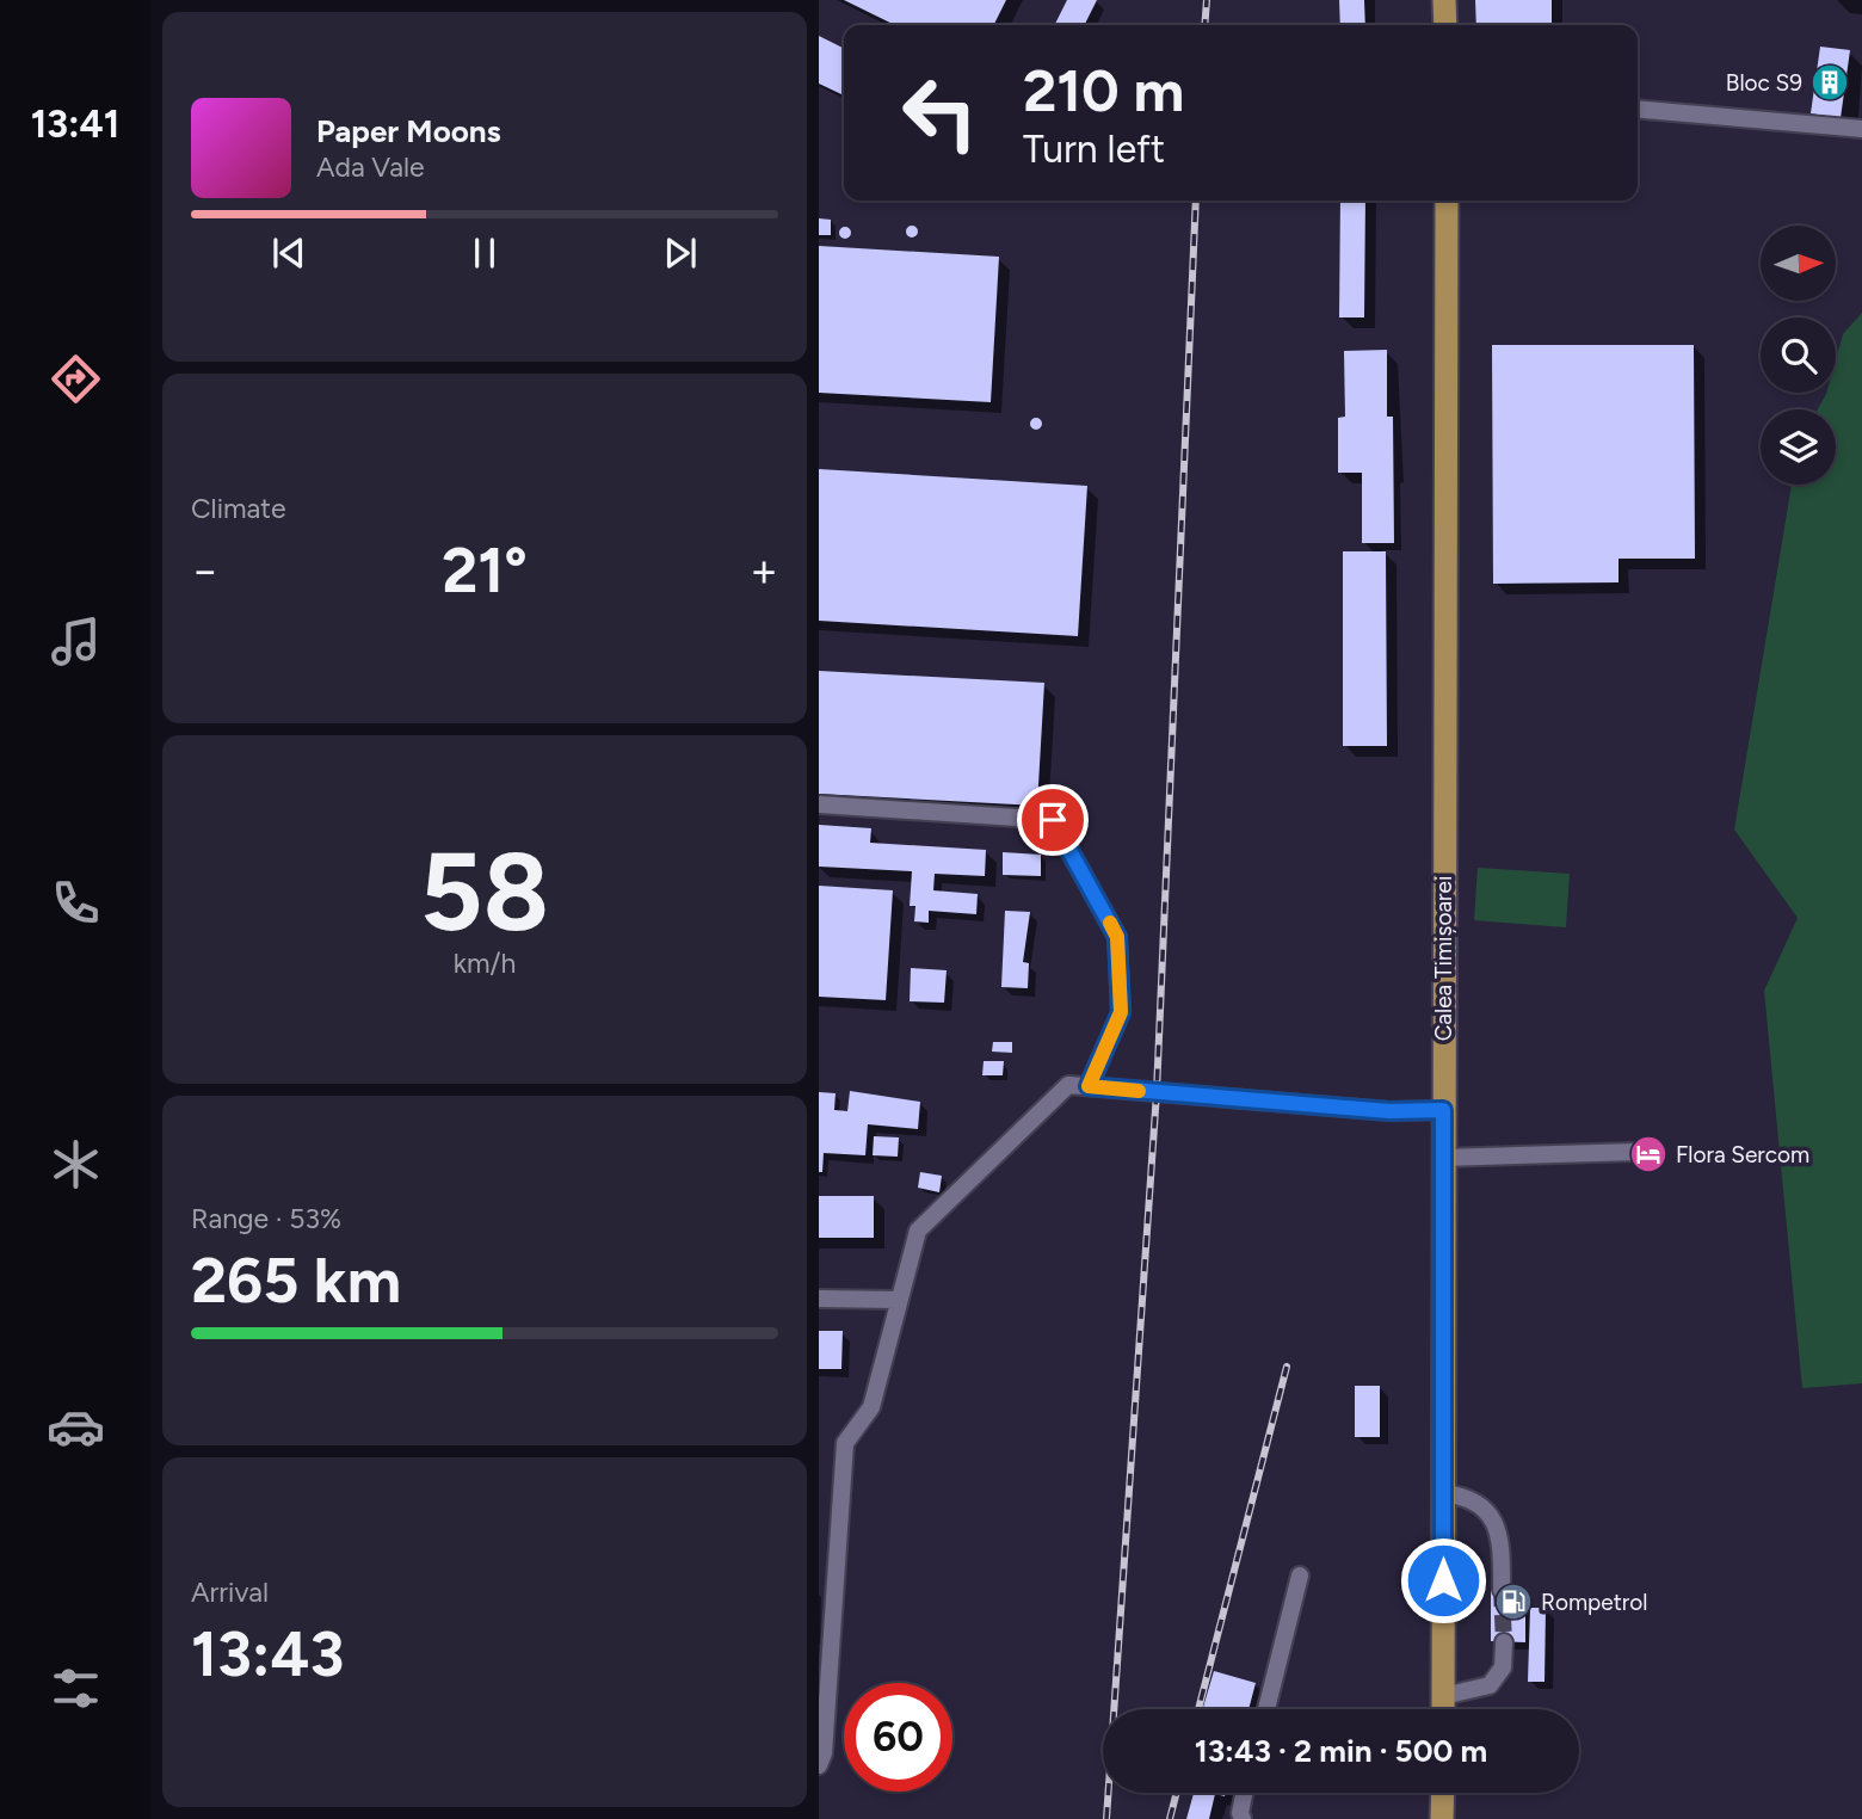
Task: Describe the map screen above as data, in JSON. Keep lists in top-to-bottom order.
{
  "streets": {
    "main road": ["Calea Timișoarei"]
  },
  "places": {
    "building": ["Bloc S9"],
    "hotel": ["Flora Sercom"],
    "fuel station": ["Rompetrol"]
  },
  "north": "right",
  "page": {
    "tabs": "13:41",
    "turn": ["210 m", "Turn left"],
    "song": ["Paper Moons", "Ada Vale"],
    "tile": [
      "Climate",
      ["58", "km/h"],
      ["Range · 53%", "265 km"],
      ["Arrival", "13:43"]
    ],
    "heat": ["−", "21°", "+"],
    "limit": "60",
    "trip": "13:43 · 2 min · 500 m"
  }
}
